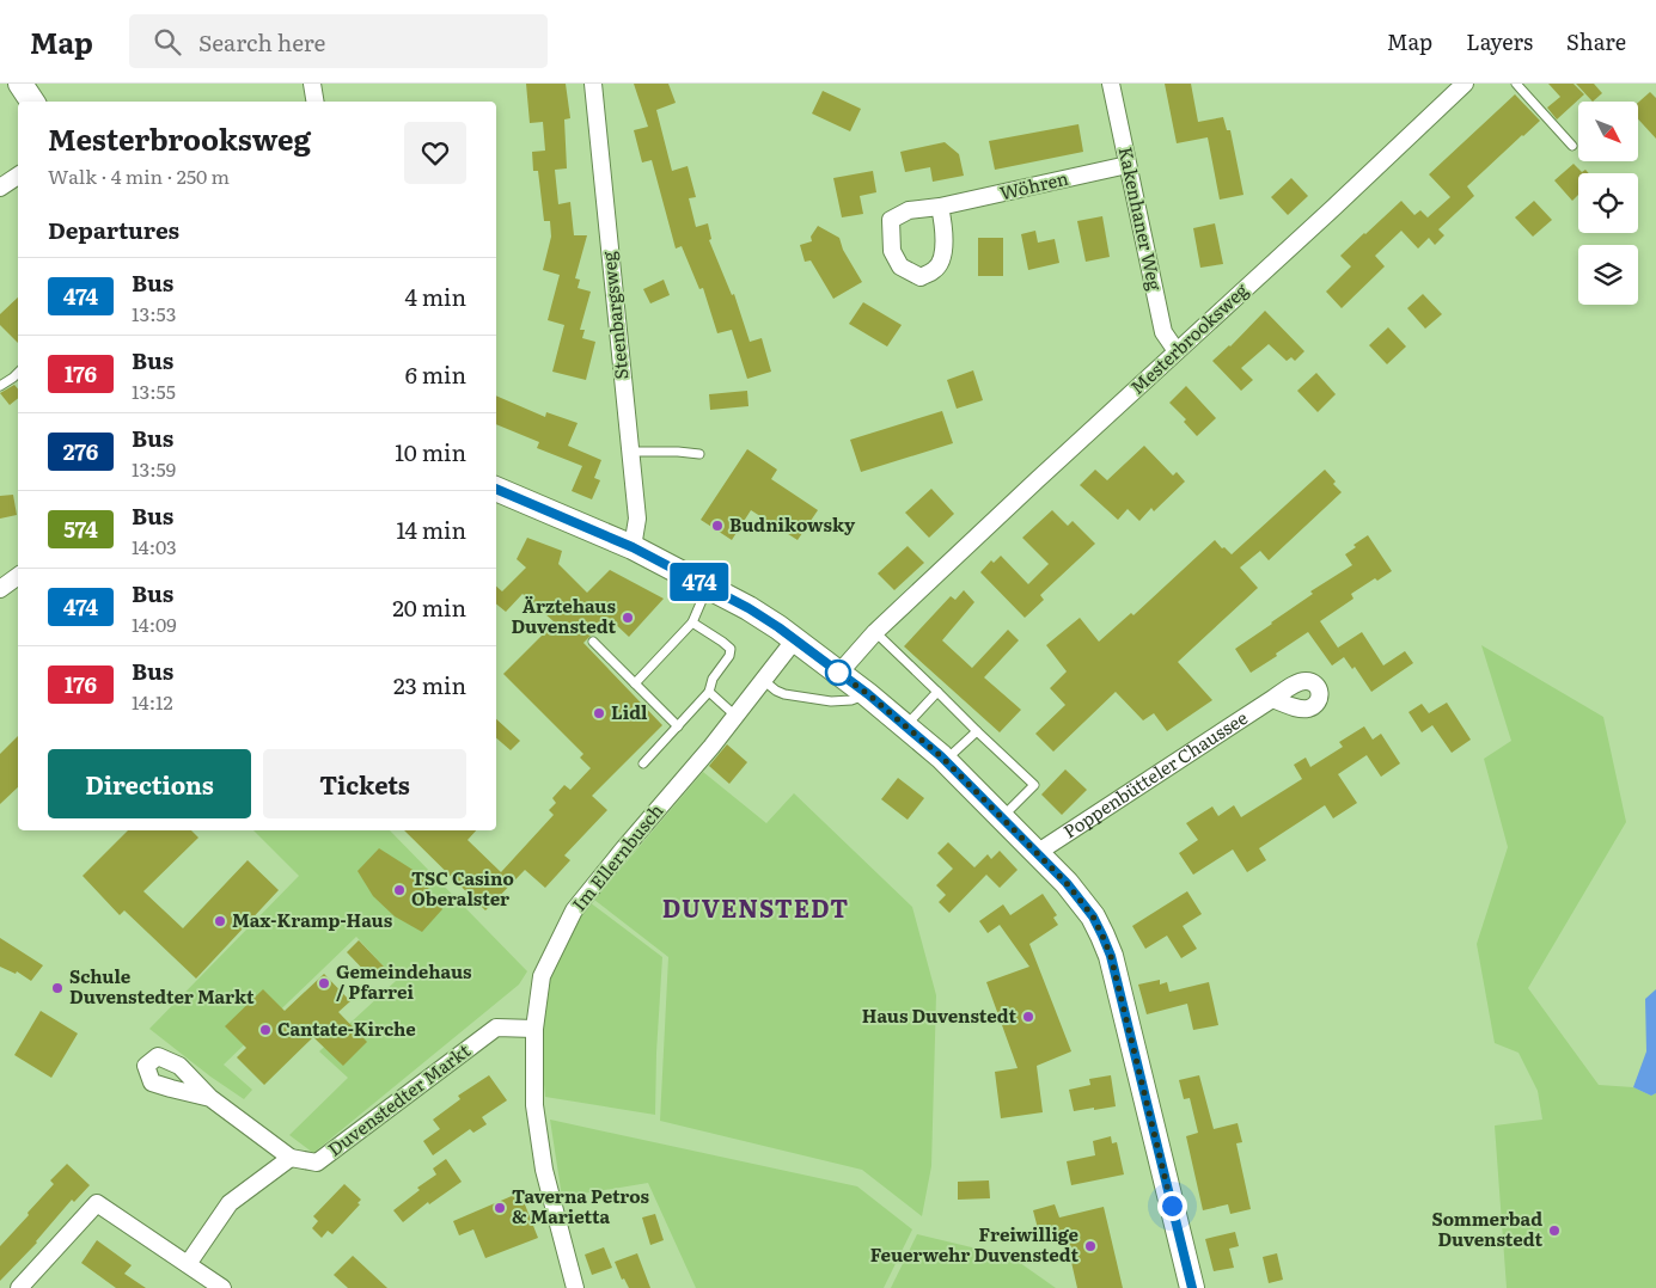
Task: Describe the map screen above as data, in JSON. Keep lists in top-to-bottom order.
{
  "streets": {
    "street": [
      "Wöhren",
      "Kakenhaner Weg",
      "Steenbargsweg",
      "Mesterbrooksweg",
      "Poppenbütteler Chaussee",
      "Im Ellernbusch",
      "Duvenstedter Markt"
    ]
  },
  "crossings": [
    ["Wöhren", "Kakenhaner Weg"],
    ["Kakenhaner Weg", "Mesterbrooksweg"],
    ["Im Ellernbusch", "Duvenstedter Markt"]
  ],
  "districts": ["DUVENSTEDT"],
  "places": [
    "Budnikowsky",
    "Ärztehaus Duvenstedt",
    "Lidl",
    "TSC Casino Oberalster",
    "Max-Kramp-Haus",
    "Gemeindehaus / Pfarrei",
    "Schule Duvenstedter Markt",
    "Haus Duvenstedt",
    "Cantate-Kirche",
    "Taverna Petros & Marietta",
    "Sommerbad Duvenstedt",
    "Freiwillige Feuerwehr Duvenstedt"
  ],
  "lines": ["bus line 474"],
  "north": "bottom right",
  "page": {
    "header": "Map",
    "search": "Search here",
    "nav": ["Map", "Layers", "Share"],
    "on_map": "474",
    "heading": [
      ["Mesterbrooksweg", "Walk · 4 min · 250 m"],
      "Departures"
    ],
    "list": [
      {
        "mark": "474",
        "name": "Bus",
        "note": "13:53",
        "value": "4 min"
      },
      {
        "mark": "176",
        "name": "Bus",
        "note": "13:55",
        "value": "6 min"
      },
      {
        "mark": "276",
        "name": "Bus",
        "note": "13:59",
        "value": "10 min"
      },
      {
        "mark": "574",
        "name": "Bus",
        "note": "14:03",
        "value": "14 min"
      },
      {
        "mark": "474",
        "name": "Bus",
        "note": "14:09",
        "value": "20 min"
      },
      {
        "mark": "176",
        "name": "Bus",
        "note": "14:12",
        "value": "23 min"
      }
    ],
    "buttons": ["Directions", "Tickets"]
  }
}
